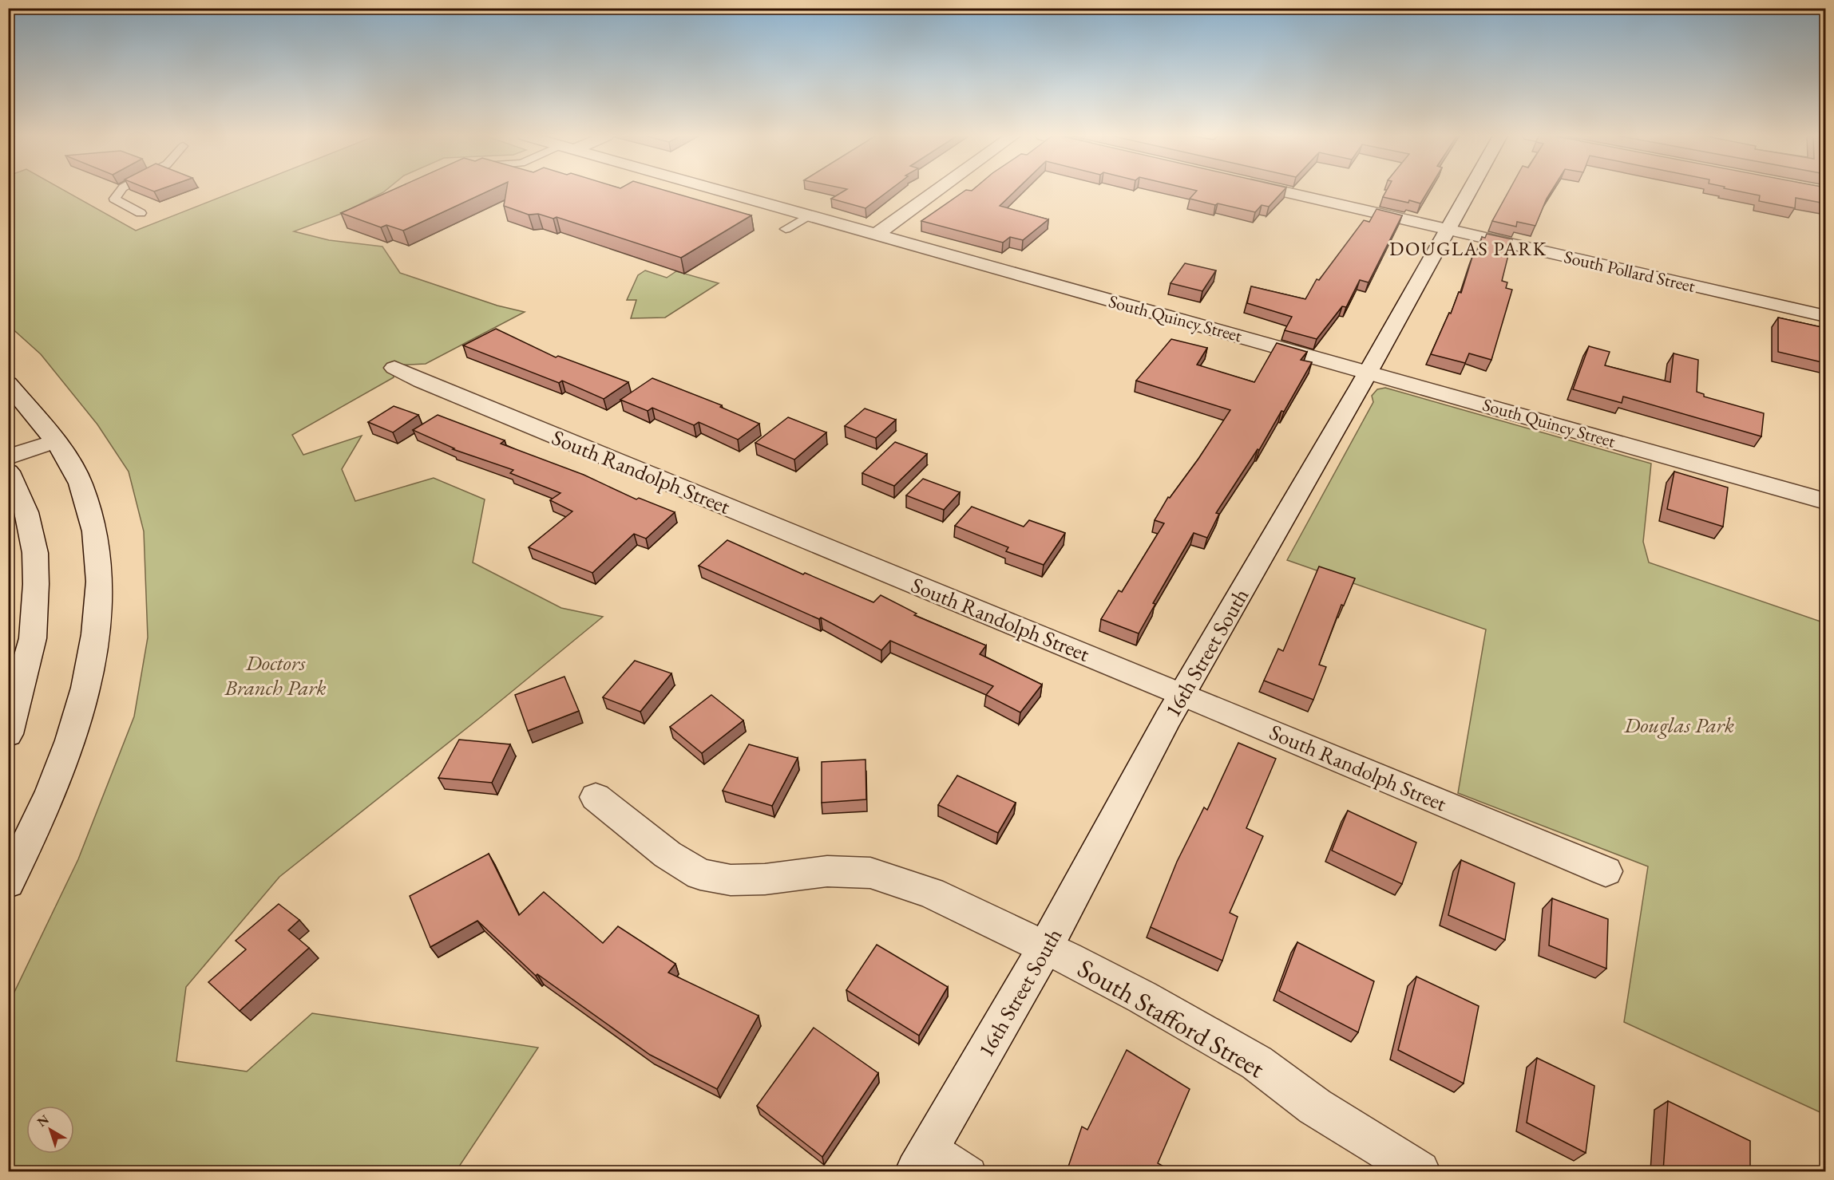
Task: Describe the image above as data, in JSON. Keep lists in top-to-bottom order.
{
  "streets": {
    "street": [
      "South Pollard Street",
      "South Quincy Street",
      "South Randolph Street",
      "16th Street South",
      "South Stafford Street"
    ]
  },
  "crossings": [
    ["South Pollard Street", "16th Street South"],
    ["South Quincy Street", "16th Street South"],
    ["South Randolph Street", "16th Street South"],
    ["16th Street South", "South Stafford Street"]
  ],
  "districts": ["DOUGLAS PARK"],
  "parks": ["Doctors Branch Park", "Douglas Park"],
  "north": "top left"
}
